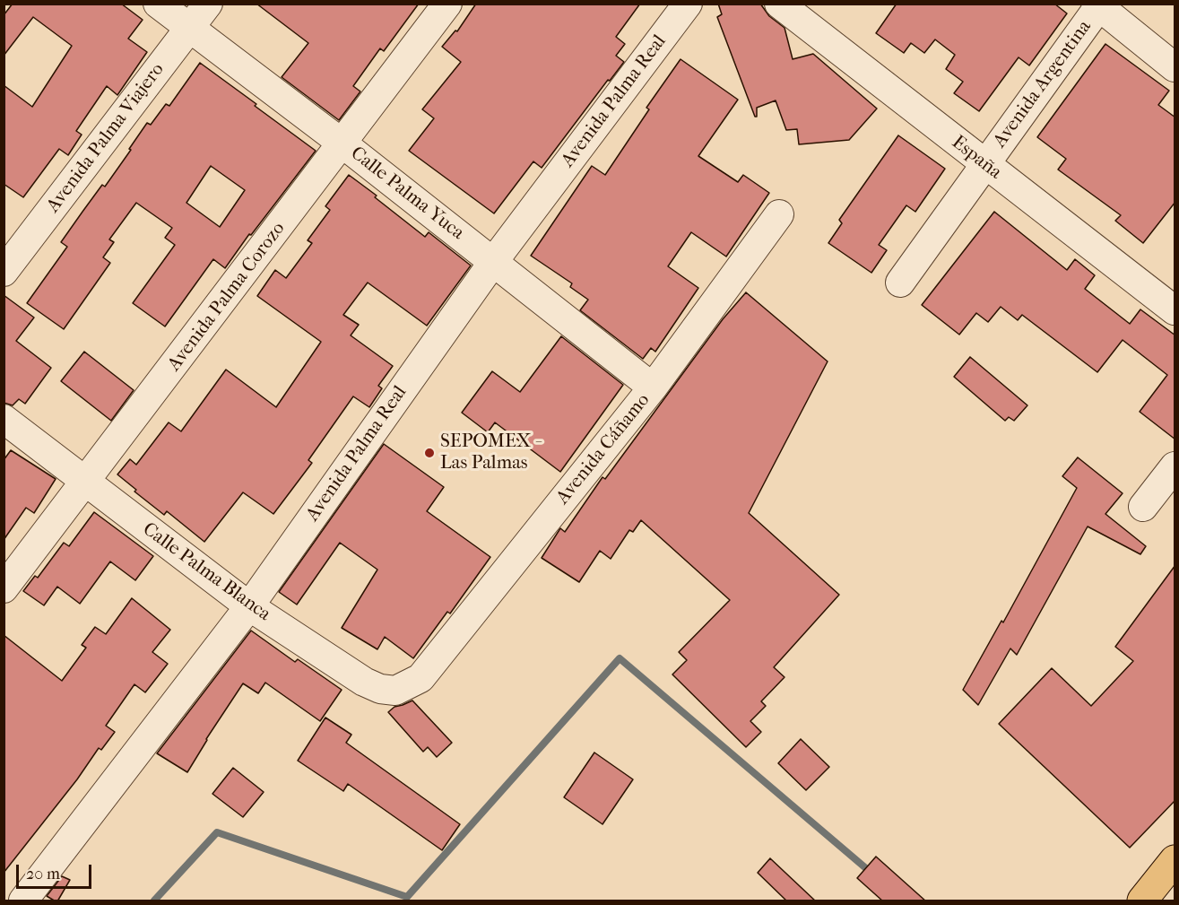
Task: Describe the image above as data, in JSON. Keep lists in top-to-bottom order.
{
  "streets": {
    "street": [
      "Avenida Argentina",
      "Avenida Palma Real",
      "Avenida Palma Viajero",
      "España",
      "Calle Palma Yuca",
      "Avenida Palma Corozo",
      "Avenida Cáñamo",
      "Calle Palma Blanca"
    ]
  },
  "crossings": [
    ["Avenida Argentina", "España"],
    ["Avenida Palma Real", "Calle Palma Yuca"],
    ["Avenida Palma Real", "Calle Palma Blanca"],
    ["Avenida Palma Viajero", "Calle Palma Yuca"],
    ["Calle Palma Yuca", "Avenida Palma Corozo"],
    ["Calle Palma Yuca", "Avenida Cáñamo"],
    ["Avenida Palma Corozo", "Calle Palma Blanca"],
    ["Avenida Cáñamo", "Calle Palma Blanca"]
  ],
  "places": ["SEPOMEX - Las Palmas"],
  "scale_bar": "20 m"
}
